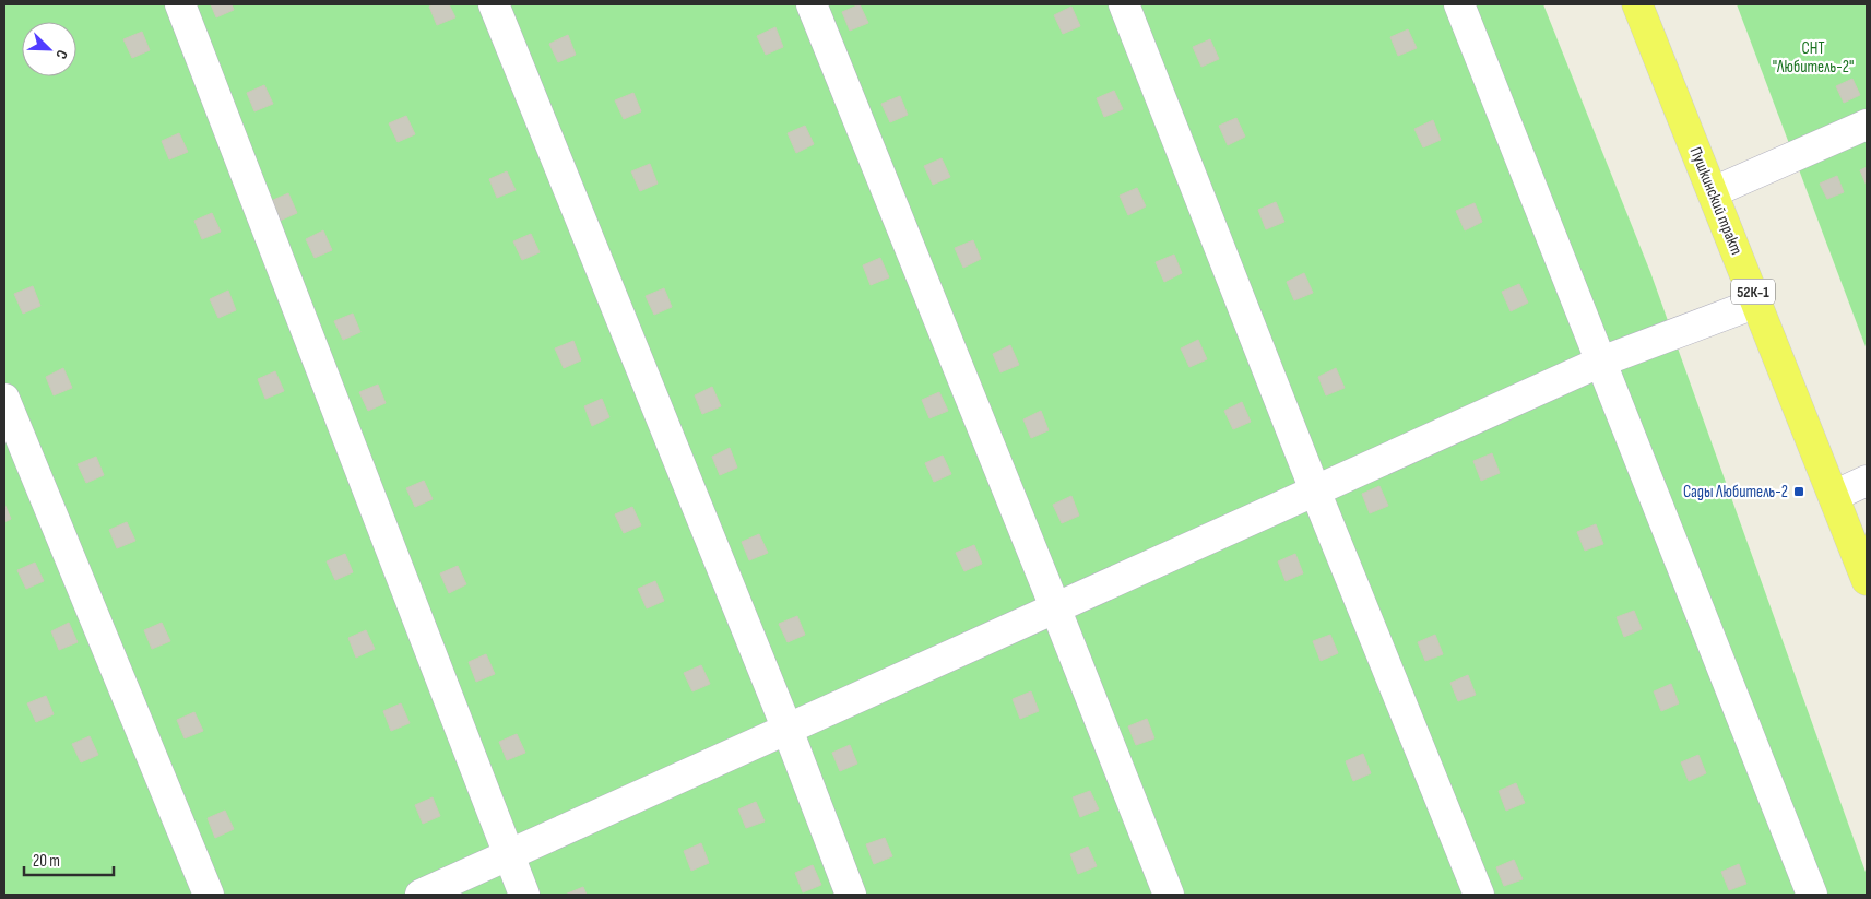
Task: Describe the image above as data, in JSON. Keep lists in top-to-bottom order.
{
  "streets": {
    "main road": ["Пушкинский тракт", "52К-1"]
  },
  "parks": ["СНТ \"Любитель-2\""],
  "places": {
    "transit": ["Сады Любитель-2"]
  },
  "scale_bar": "20 m",
  "north": "bottom right"
}
